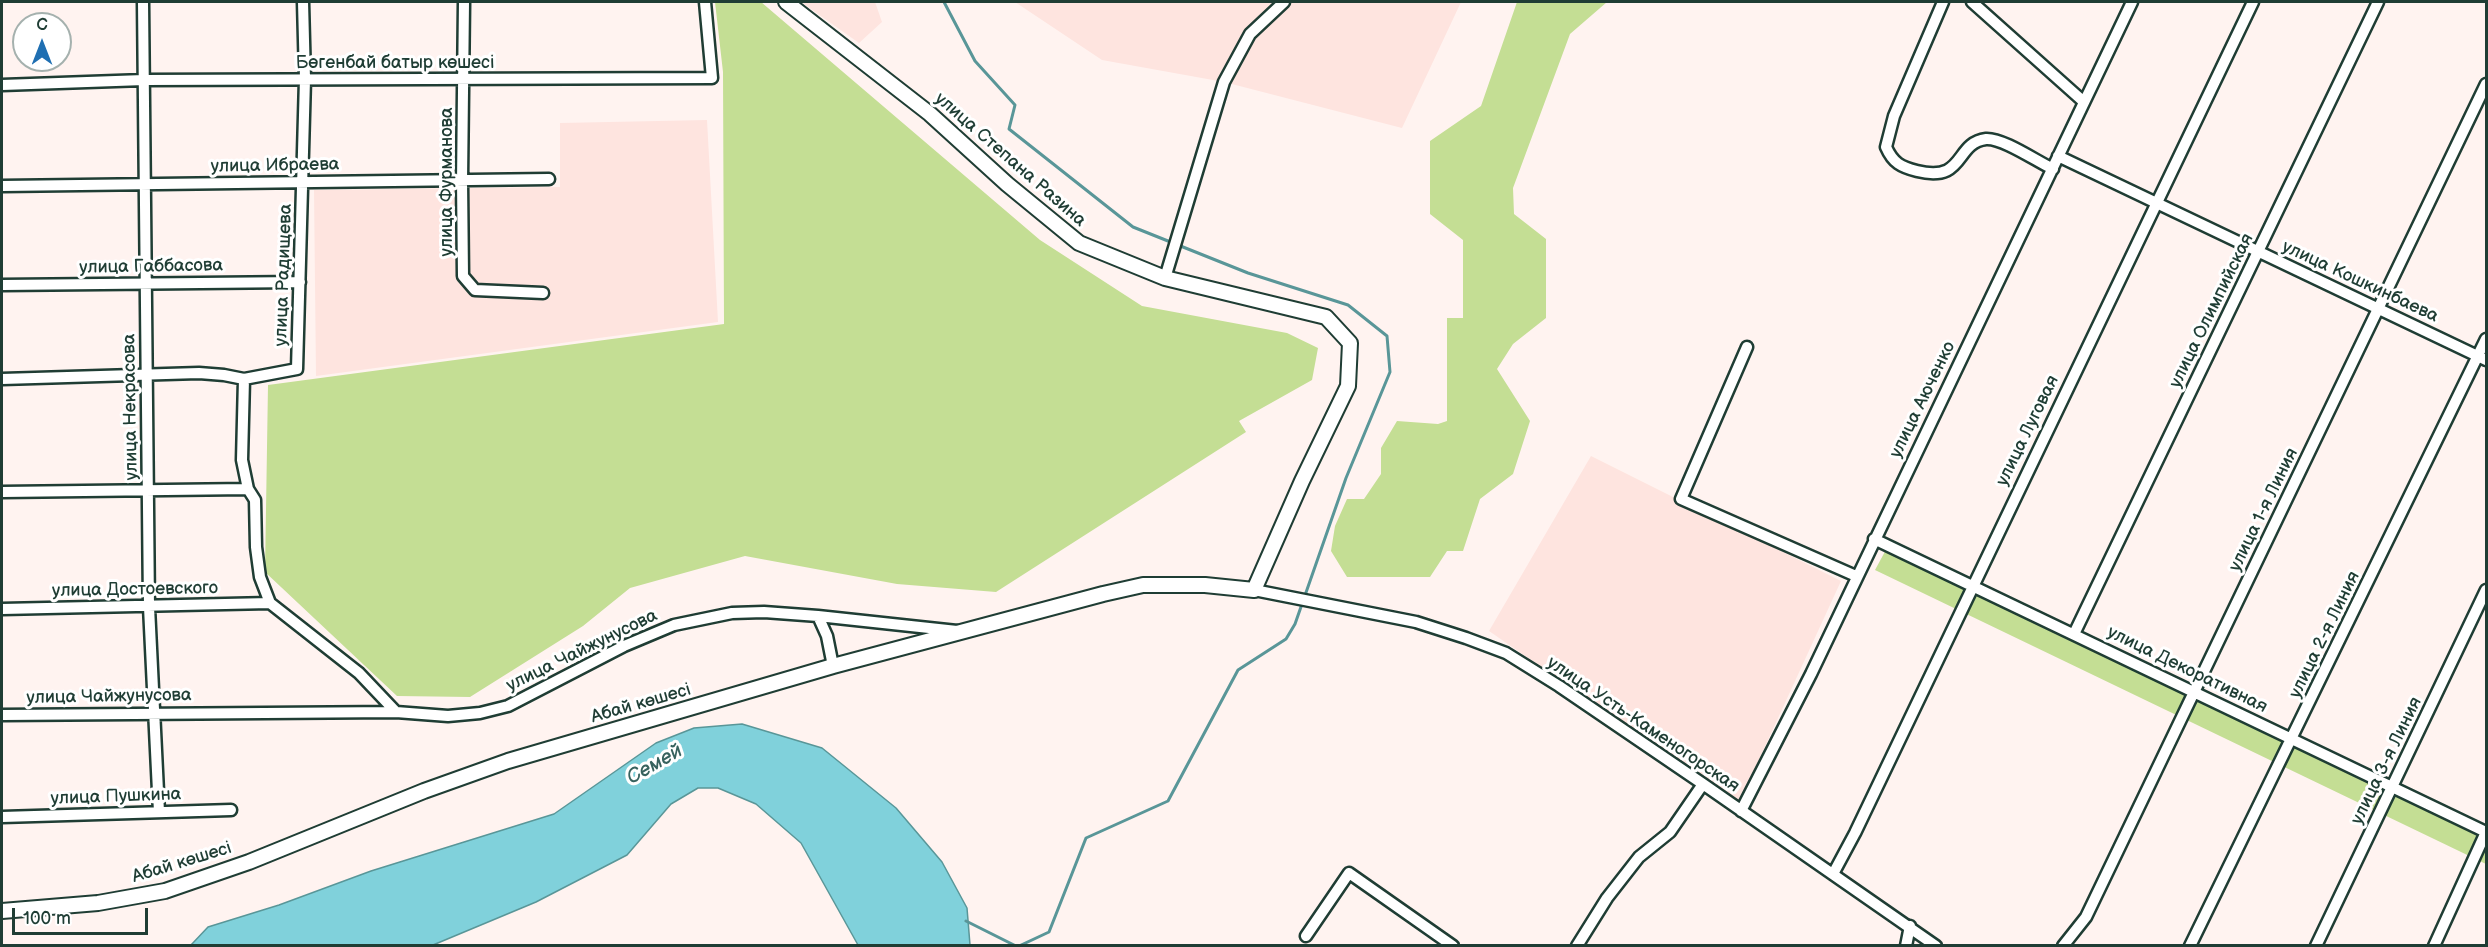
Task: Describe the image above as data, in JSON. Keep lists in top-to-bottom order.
{
  "streets": {
    "main road": ["улица Степана Разина", "Абай көшесі"],
    "street": [
      "Бөгенбай батыр көшесі",
      "улица Ибраева",
      "улица Фурманова",
      "улица Габбасова",
      "улица Радищева",
      "улица Кошкинбаева",
      "улица Олимпийская",
      "улица Аюченко",
      "улица Некрасова",
      "улица Луговая",
      "улица 1-я Линия",
      "улица Достоевского",
      "улица 2-я Линия",
      "улица Чайжунусова",
      "улица Декоративная",
      "улица Усть-Каменогорская",
      "улица 3-я Линия",
      "улица Пушкина"
    ]
  },
  "crossings": [
    ["Бөгенбай батыр көшесі", "улица Фурманова"],
    ["Бөгенбай батыр көшесі", "улица Радищева"],
    ["Бөгенбай батыр көшесі", "улица Некрасова"],
    ["улица Степана Разина", "Абай көшесі"],
    ["улица Ибраева", "улица Фурманова"],
    ["улица Ибраева", "улица Радищева"],
    ["улица Ибраева", "улица Некрасова"],
    ["улица Габбасова", "улица Радищева"],
    ["улица Габбасова", "улица Некрасова"],
    ["улица Кошкинбаева", "улица Олимпийская"],
    ["улица Кошкинбаева", "улица Аюченко"],
    ["улица Кошкинбаева", "улица Луговая"],
    ["улица Кошкинбаева", "улица 1-я Линия"],
    ["улица Кошкинбаева", "улица 2-я Линия"],
    ["улица Олимпийская", "улица Декоративная"],
    ["улица Аюченко", "улица Декоративная"],
    ["улица Аюченко", "улица Усть-Каменогорская"],
    ["улица Некрасова", "улица Достоевского"],
    ["улица Некрасова", "улица Чайжунусова"],
    ["улица Некрасова", "улица Пушкина"],
    ["улица Луговая", "улица Декоративная"],
    ["улица Луговая", "улица Усть-Каменогорская"],
    ["улица 1-я Линия", "улица Декоративная"],
    ["улица 2-я Линия", "улица Декоративная"],
    ["улица Чайжунусова", "Абай көшесі"],
    ["улица Декоративная", "улица 3-я Линия"],
    ["Абай көшесі", "улица Усть-Каменогорская"]
  ],
  "water": ["Семей"],
  "scale_bar": "100 m",
  "north": "top"
}
